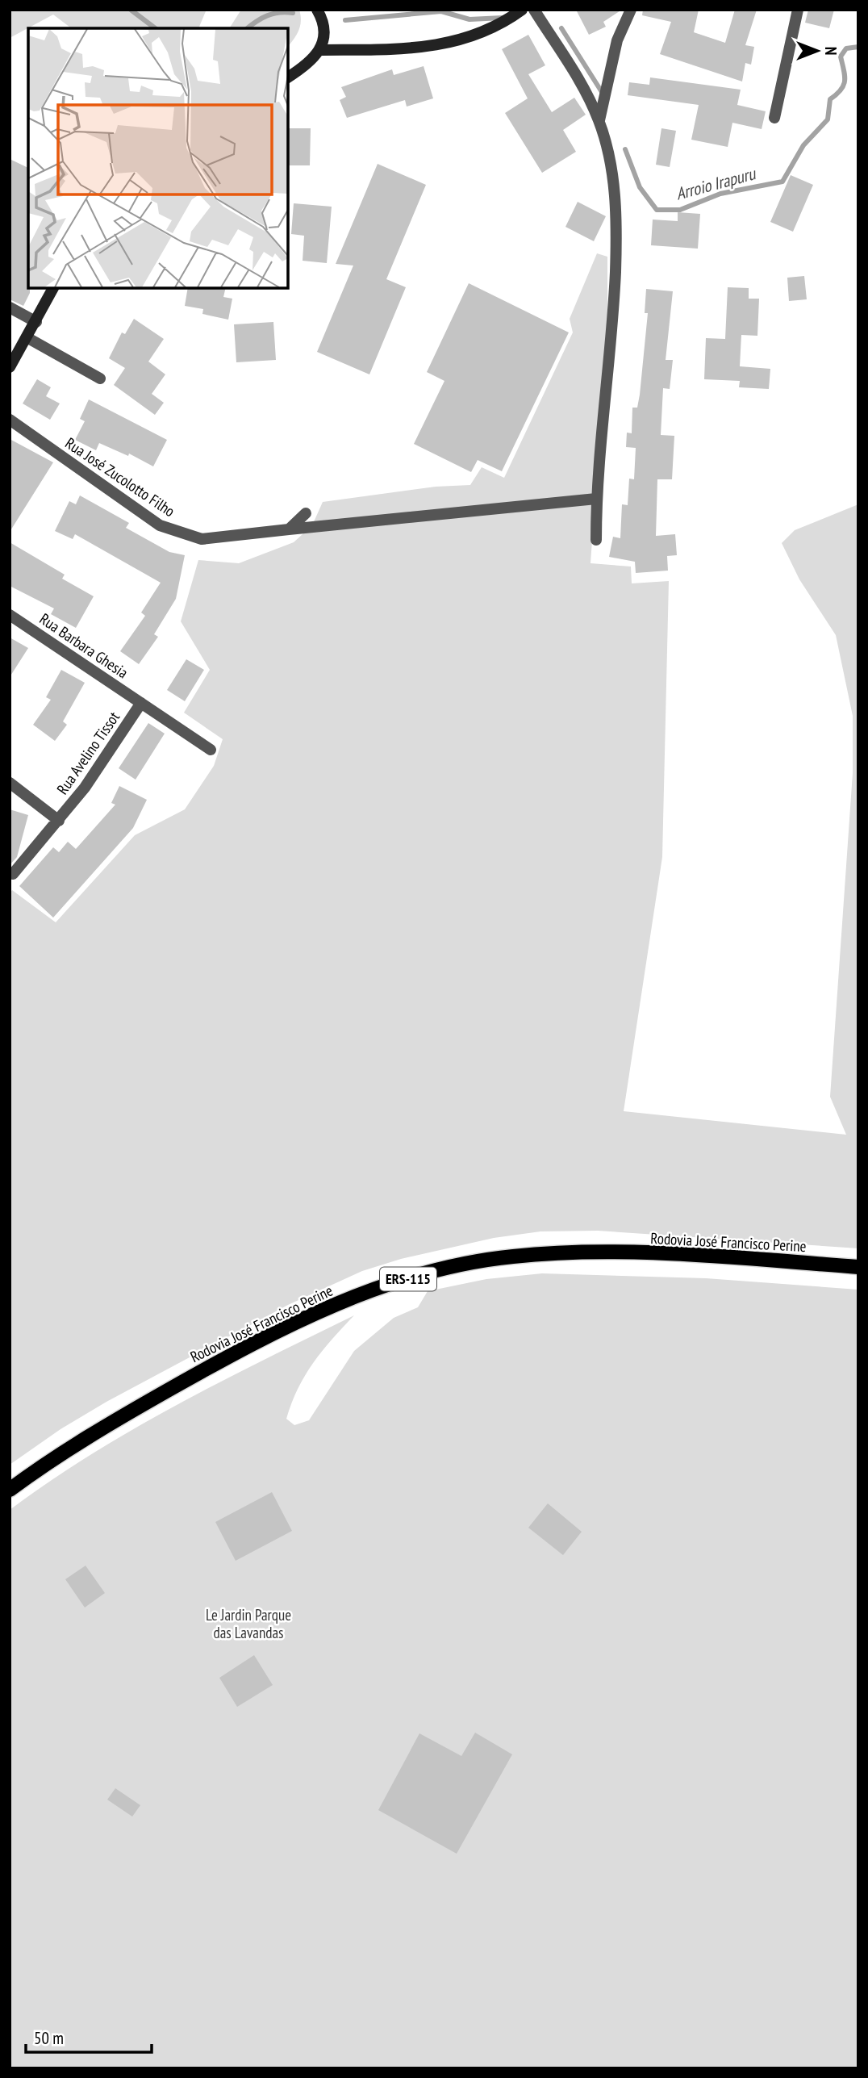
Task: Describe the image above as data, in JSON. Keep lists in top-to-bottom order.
{
  "streets": {
    "main road": ["Rodovia José Francisco Perine", "ERS-115"],
    "street": ["Rua José Zucolotto Filho", "Rua Barbara Ghesia", "Rua Avelino Tissot"]
  },
  "crossings": [
    ["Rua Barbara Ghesia", "Rua Avelino Tissot"]
  ],
  "water": ["Arroio Irapuru"],
  "parks": ["Le Jardin Parque das Lavandas"],
  "scale_bar": "50 m",
  "north": "right"
}
